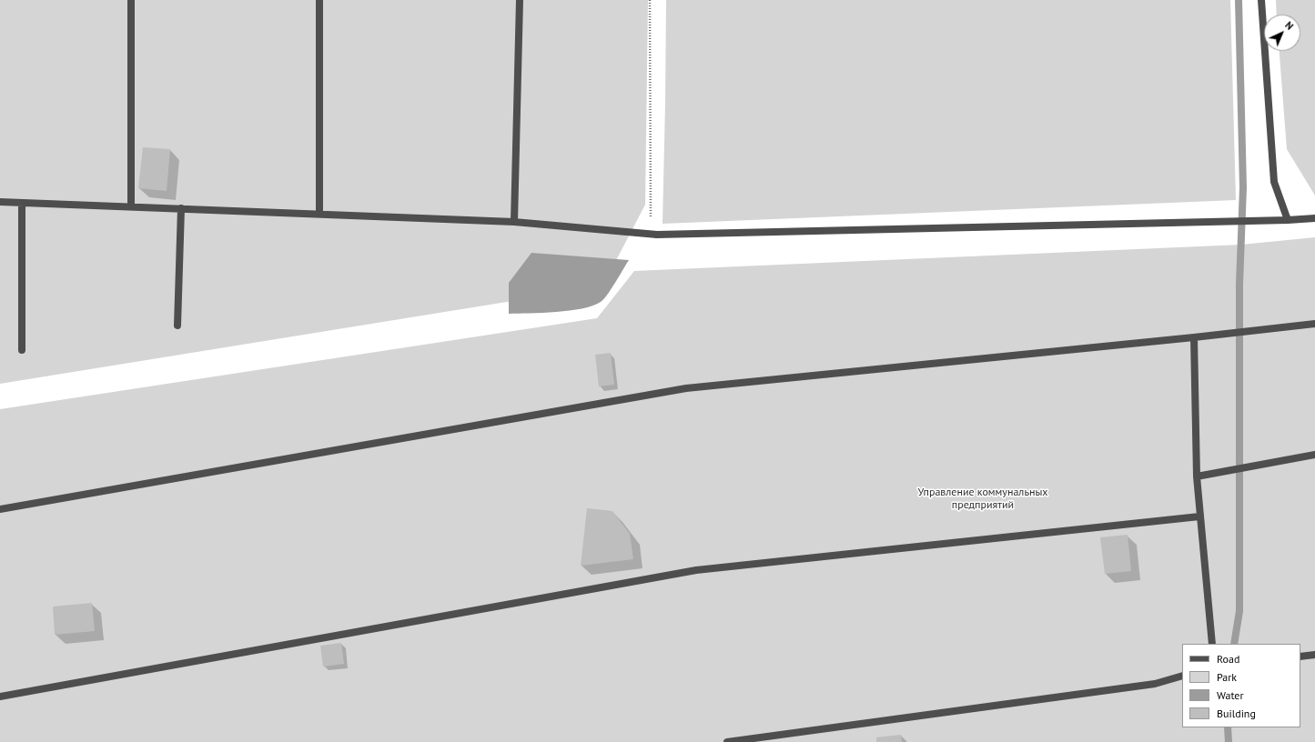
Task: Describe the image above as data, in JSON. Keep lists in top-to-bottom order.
{
  "parks": ["Управление коммунальных предприятий"],
  "legend": [
    "Road",
    "Park",
    "Water",
    "Building"
  ],
  "north": "top right"
}
